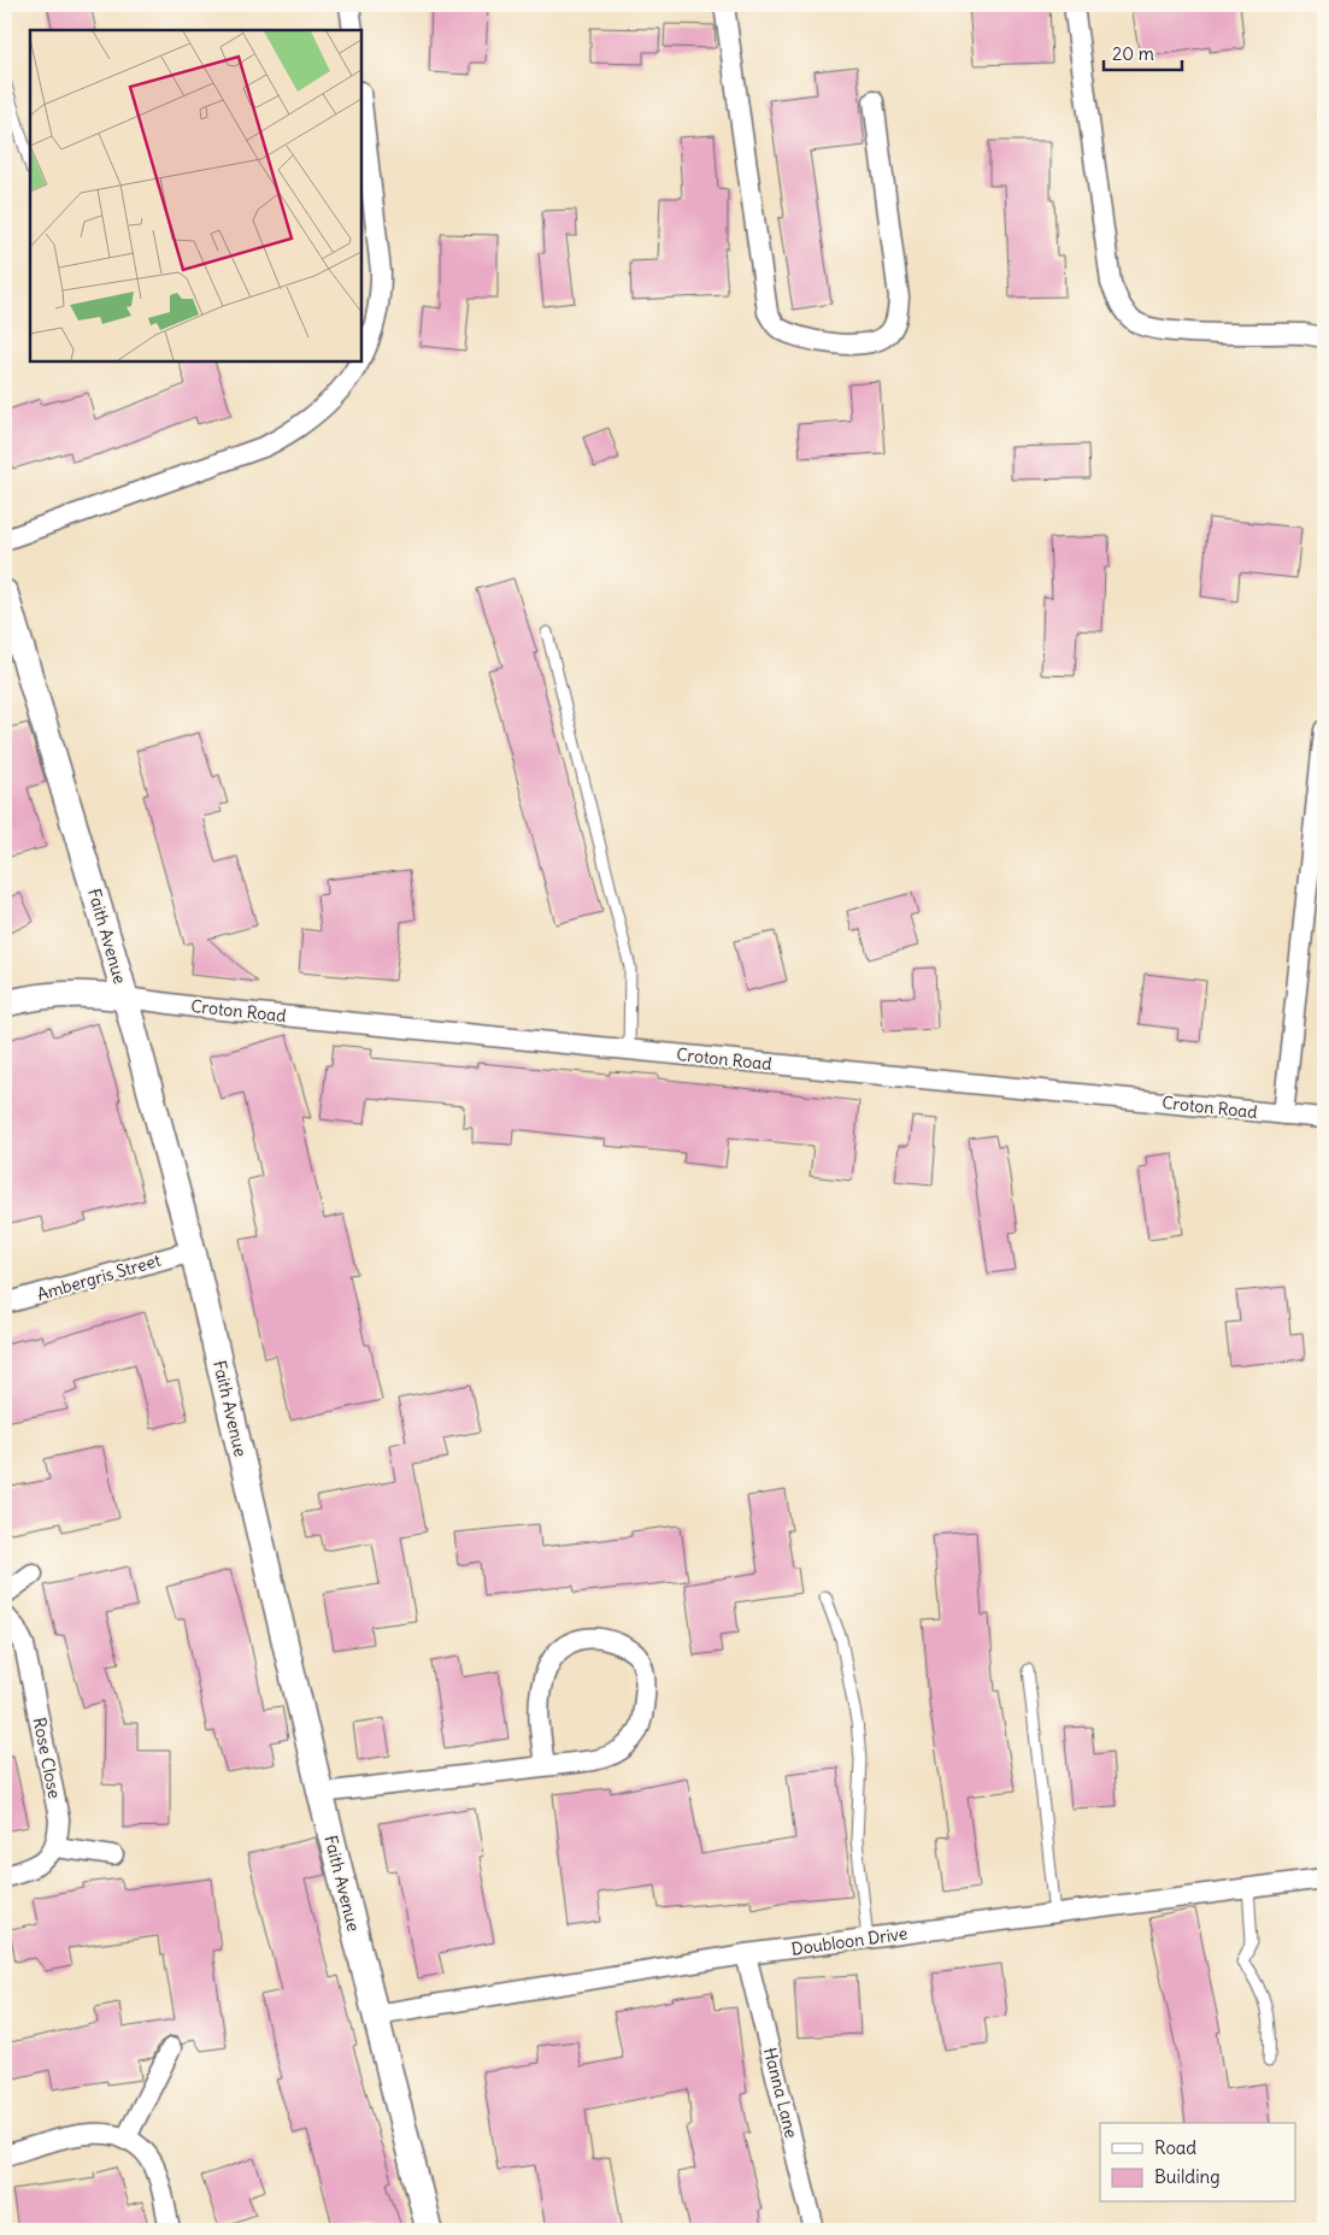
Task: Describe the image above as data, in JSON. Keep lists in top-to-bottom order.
{
  "streets": {
    "street": [
      "Faith Avenue",
      "Croton Road",
      "Ambergris Street",
      "Rose Close",
      "Doubloon Drive",
      "Hanna Lane"
    ]
  },
  "crossings": [
    ["Faith Avenue", "Croton Road"],
    ["Faith Avenue", "Ambergris Street"],
    ["Faith Avenue", "Doubloon Drive"],
    ["Doubloon Drive", "Hanna Lane"]
  ],
  "legend": ["Road", "Building"],
  "scale_bar": "20 m"
}
